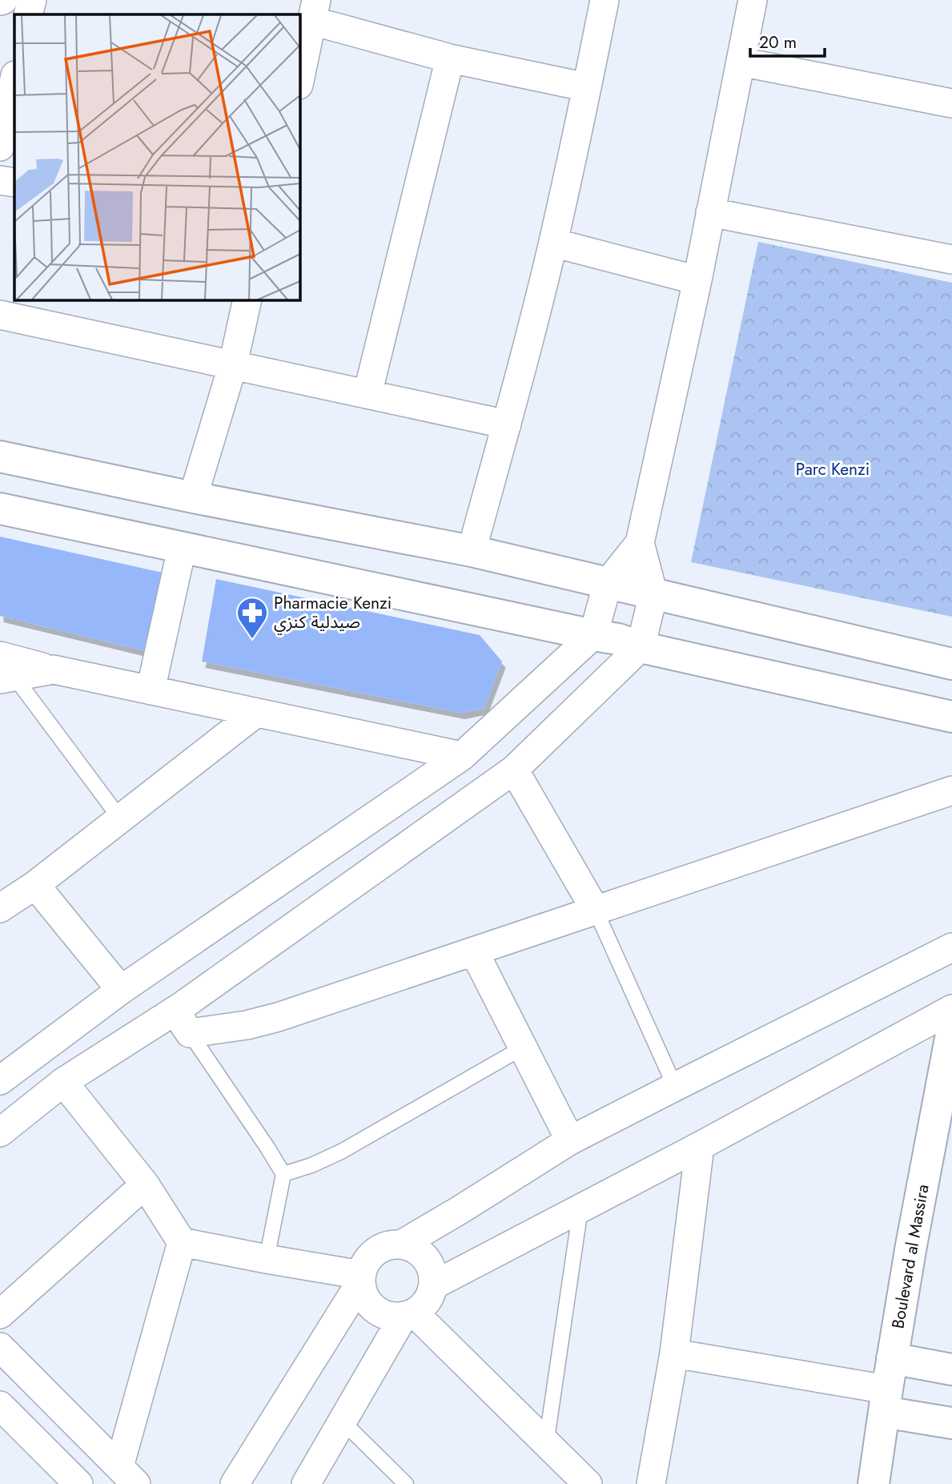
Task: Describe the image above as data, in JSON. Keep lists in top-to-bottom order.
{
  "streets": {
    "street": ["Boulevard al Massira"]
  },
  "parks": ["Parc Kenzi"],
  "places": {
    "pharmacy": ["Pharmacie Kenzi صيدلية كنزي"]
  },
  "scale_bar": "20 m"
}
